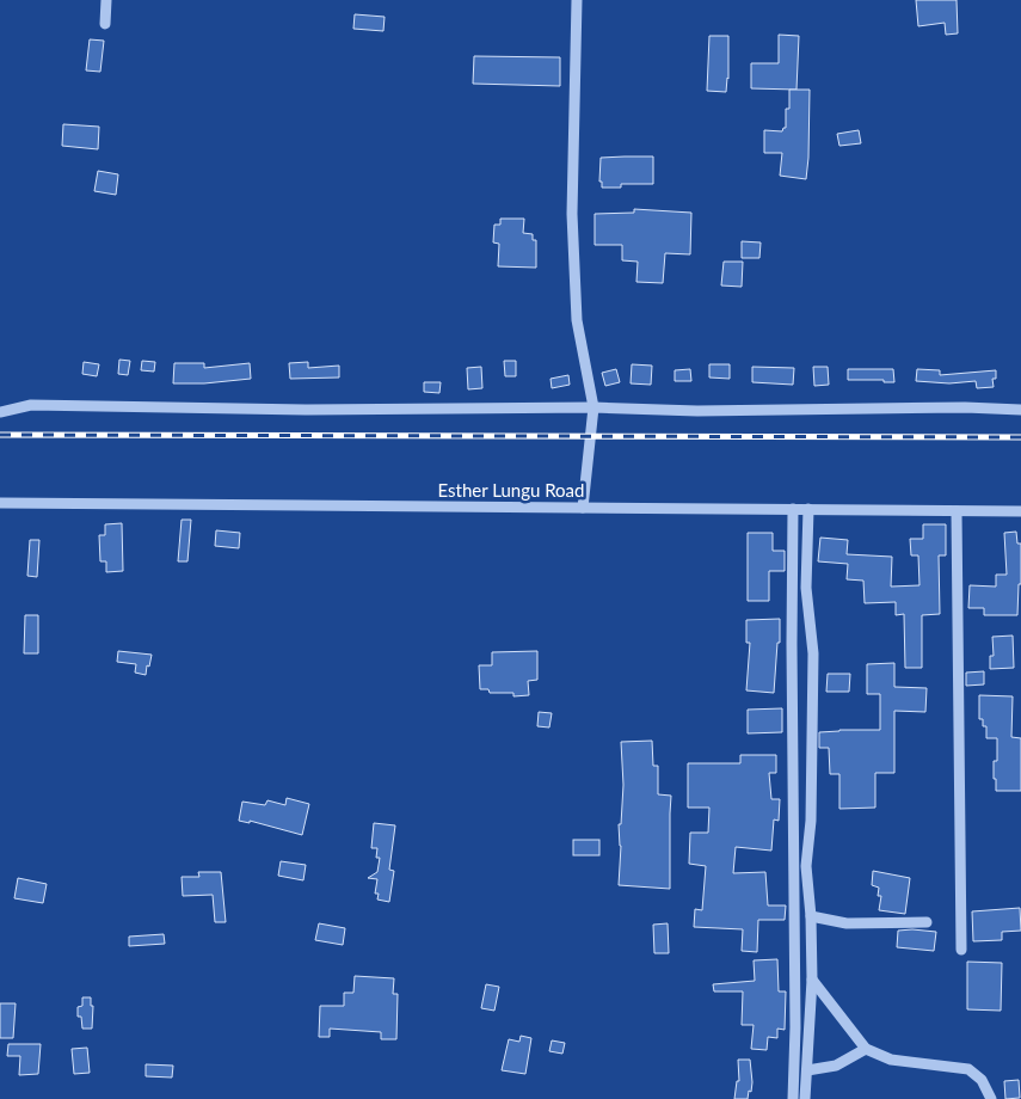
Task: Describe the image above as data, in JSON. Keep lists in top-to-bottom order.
{
  "streets": {
    "street": ["Esther Lungu Road"]
  }
}
